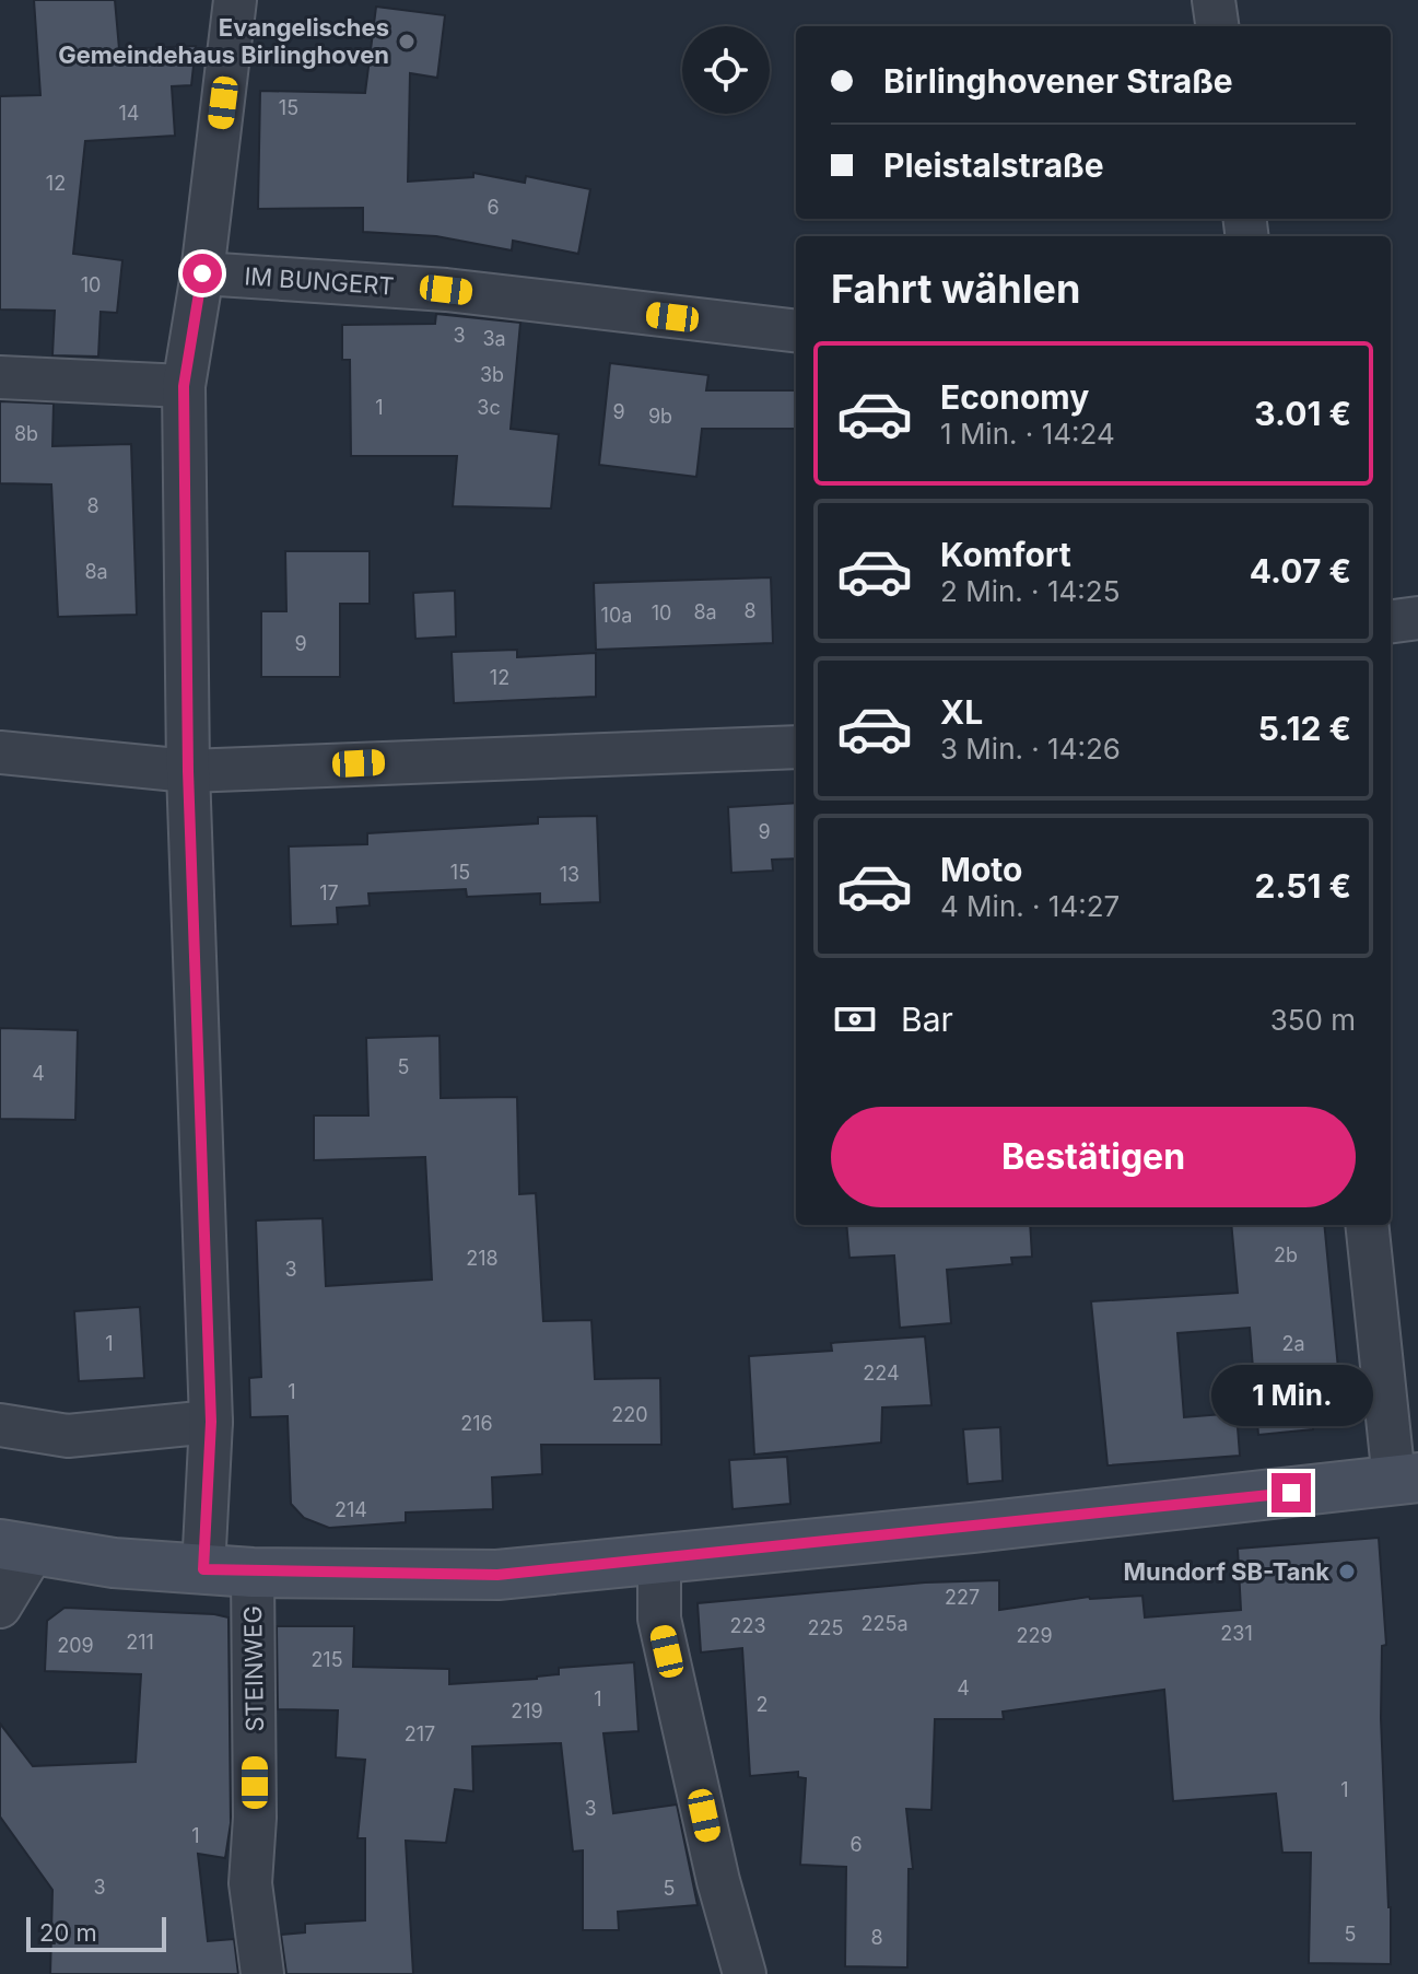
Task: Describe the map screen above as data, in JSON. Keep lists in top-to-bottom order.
{
  "streets": {
    "street": ["IM BUNGERT", "STEINWEG"]
  },
  "places": ["Evangelisches Gemeindehaus Birlinghoven", "Mundorf SB-Tank"],
  "house_numbers": [
    "15",
    "14",
    "12",
    "6",
    "10",
    "3",
    "3a",
    "3b",
    "1",
    "3c",
    "9",
    "9b",
    "8b",
    "8",
    "8a",
    "8",
    "8a",
    "10",
    "10a",
    "9",
    "12",
    "9",
    "15",
    "13",
    "17",
    "5",
    "4",
    "2b",
    "218",
    "3",
    "1",
    "2a",
    "224",
    "1",
    "220",
    "216",
    "214",
    "227",
    "225a",
    "223",
    "225",
    "231",
    "229",
    "211",
    "209",
    "215",
    "4",
    "1",
    "2",
    "219",
    "217",
    "1",
    "3",
    "1",
    "6",
    "3",
    "5",
    "5",
    "8"
  ],
  "scale_bar": "20 m",
  "page": {
    "banner": ["Birlinghovener Straße", "Pleistalstraße"],
    "heading": "Fahrt wählen",
    "list": [
      {
        "name": "Economy",
        "note": "1 Min. · 14:24",
        "value": "3.01 €"
      },
      {
        "name": "Komfort",
        "note": "2 Min. · 14:25",
        "value": "4.07 €"
      },
      {
        "name": "XL",
        "note": "3 Min. · 14:26",
        "value": "5.12 €"
      },
      {
        "name": "Moto",
        "note": "4 Min. · 14:27",
        "value": "2.51 €"
      }
    ],
    "pay": ["Bar", "350 m"],
    "buttons": "Bestätigen",
    "bubble": "1 Min.",
    "scale": "20 m"
  }
}
